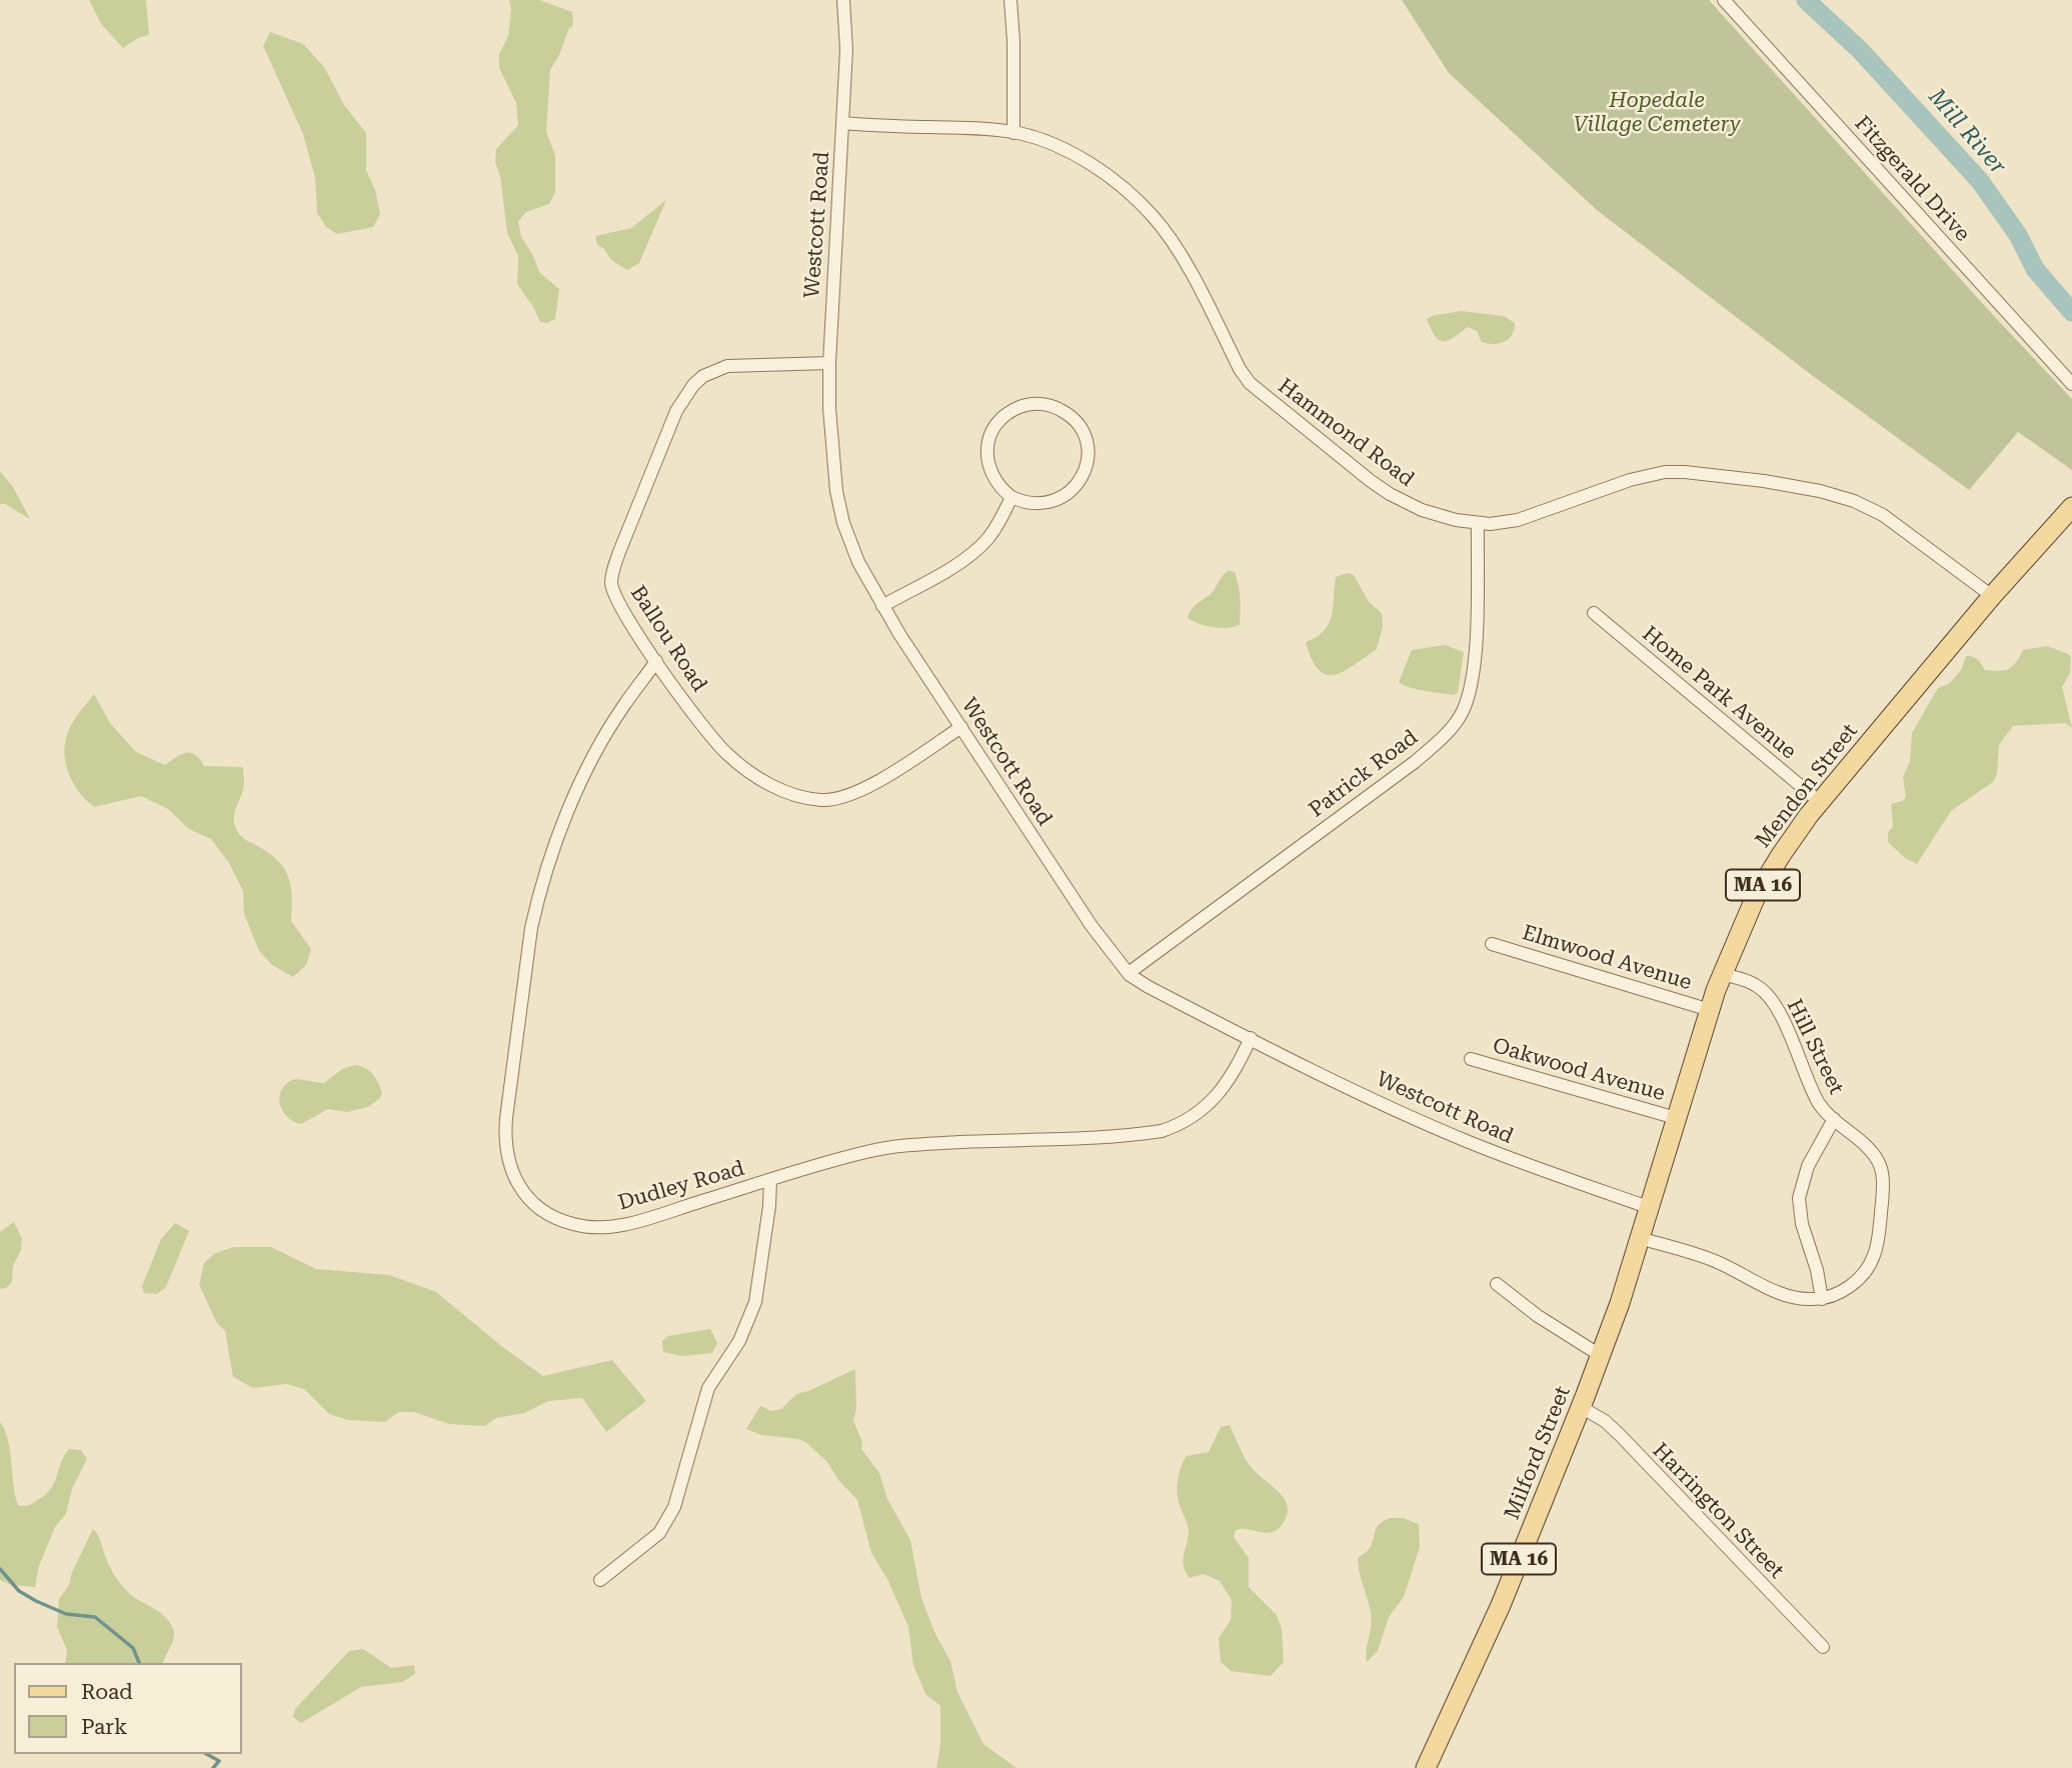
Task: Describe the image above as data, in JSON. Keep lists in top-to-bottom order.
{
  "streets": {
    "main road": ["Mendon Street", "MA 16", "Milford Street"],
    "street": [
      "Fitzgerald Drive",
      "Westcott Road",
      "Hammond Road",
      "Ballou Road",
      "Home Park Avenue",
      "Patrick Road",
      "Elmwood Avenue",
      "Hill Street",
      "Oakwood Avenue",
      "Dudley Road",
      "Harrington Street"
    ]
  },
  "crossings": [
    ["Westcott Road", "Hammond Road"],
    ["Westcott Road", "Ballou Road"],
    ["Westcott Road", "Patrick Road"],
    ["Westcott Road", "Mendon Street"],
    ["Westcott Road", "Dudley Road"],
    ["Hammond Road", "Patrick Road"],
    ["Hammond Road", "Mendon Street"],
    ["Ballou Road", "Dudley Road"],
    ["Home Park Avenue", "Mendon Street"],
    ["Mendon Street", "Elmwood Avenue"],
    ["Mendon Street", "Hill Street"],
    ["Mendon Street", "Oakwood Avenue"],
    ["Mendon Street", "Milford Street"],
    ["Milford Street", "Harrington Street"]
  ],
  "water": ["Mill River"],
  "parks": ["Hopedale Village Cemetery"],
  "legend": ["Road", "Park"]
}
